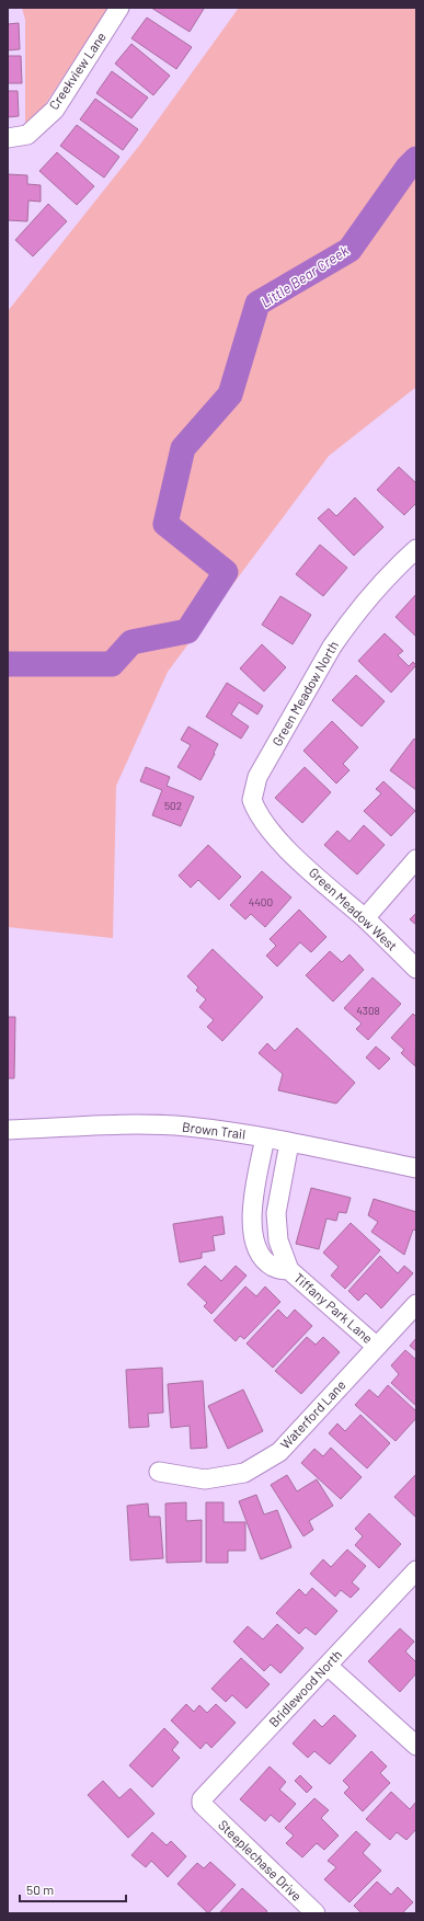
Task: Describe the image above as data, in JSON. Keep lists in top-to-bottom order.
{
  "streets": {
    "street": [
      "Creekview Lane",
      "Green Meadow North",
      "Green Meadow West",
      "Brown Trail",
      "Tiffany Park Lane",
      "Waterford Lane",
      "Bridlewood North",
      "Steeplechase Drive"
    ]
  },
  "crossings": [
    ["Green Meadow North", "Green Meadow West"],
    ["Brown Trail", "Tiffany Park Lane"],
    ["Tiffany Park Lane", "Waterford Lane"],
    ["Bridlewood North", "Steeplechase Drive"]
  ],
  "water": ["Little Bear Creek"],
  "house_numbers": ["502", "4400", "4308"],
  "scale_bar": "50 m"
}
